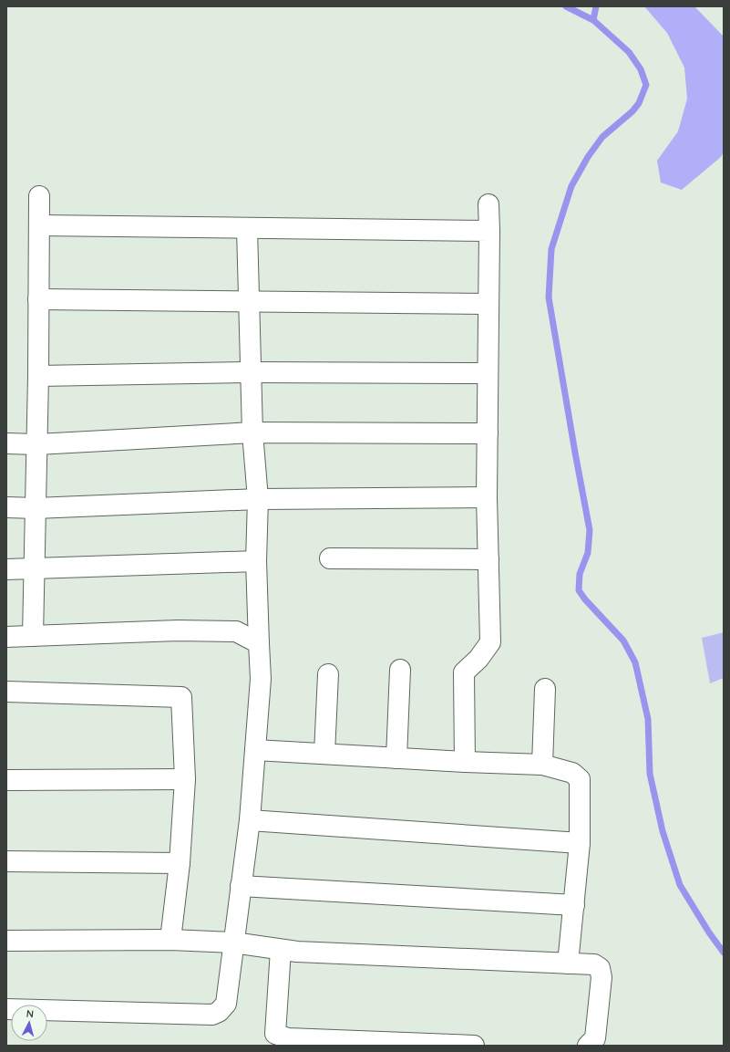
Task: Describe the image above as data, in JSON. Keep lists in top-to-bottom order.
{
  "north": "top"
}
